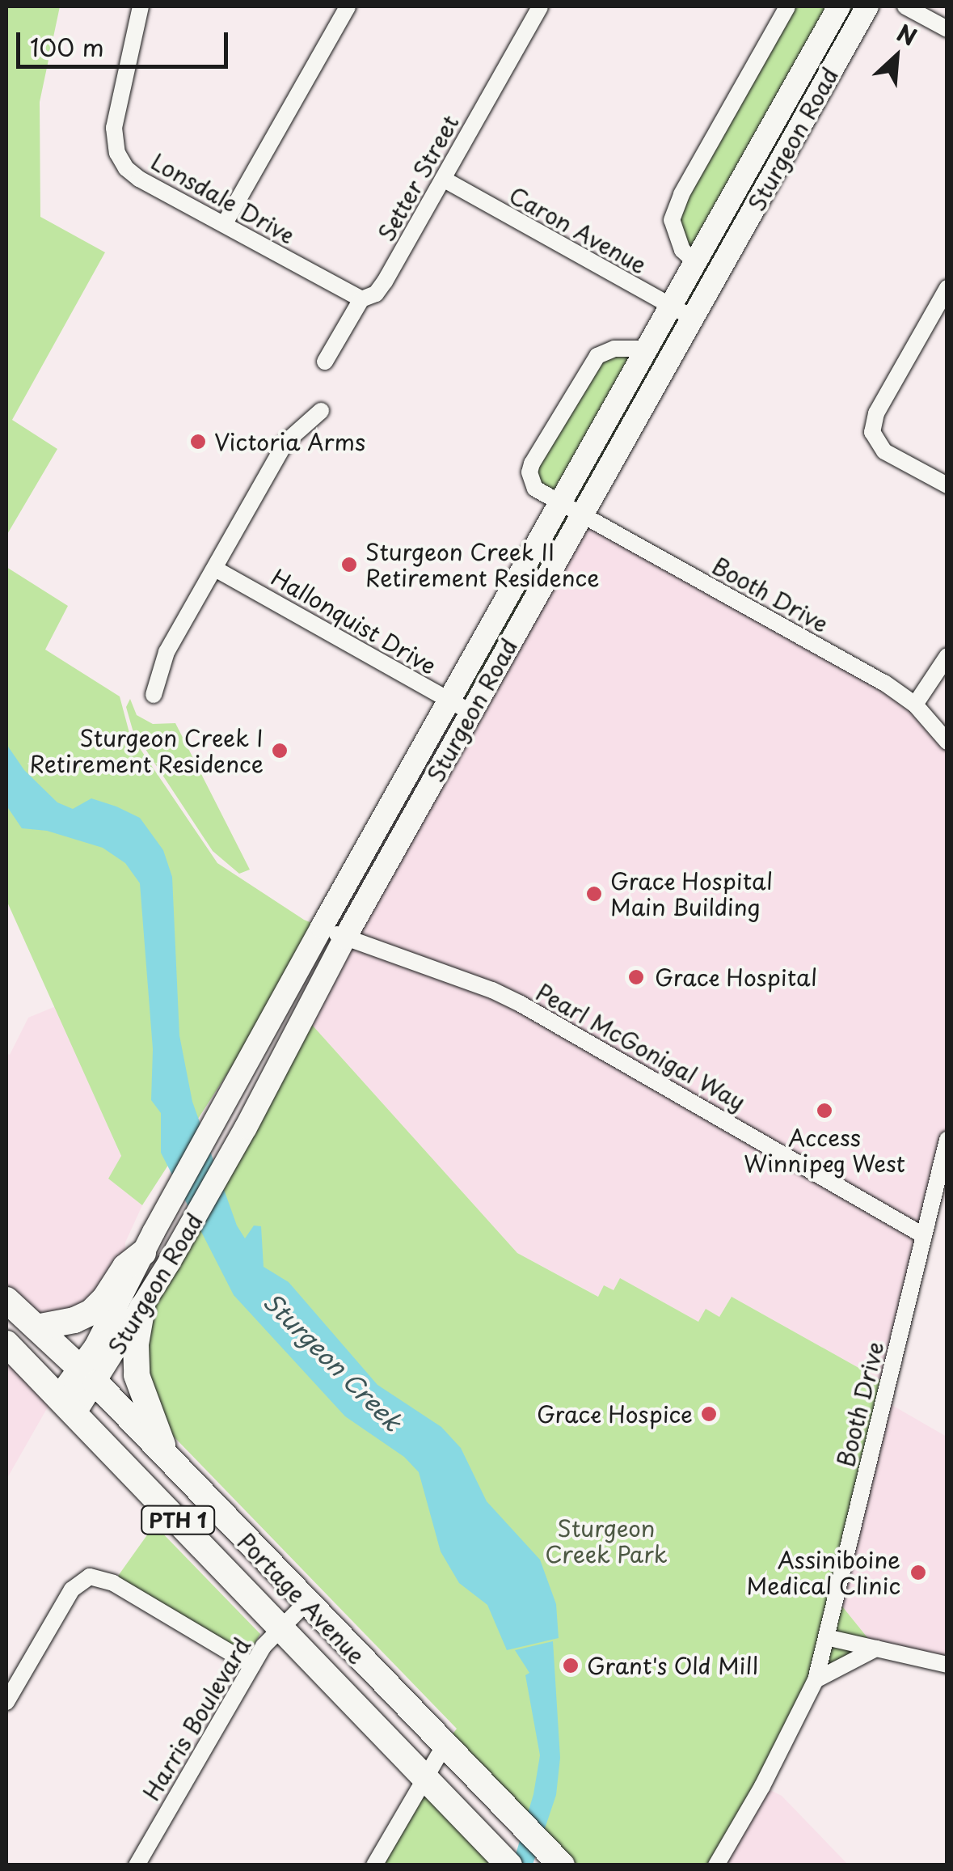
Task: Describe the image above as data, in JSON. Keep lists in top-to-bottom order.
{
  "streets": {
    "highway": ["PTH 1", "Portage Avenue"],
    "main road": ["Sturgeon Road"],
    "street": [
      "Setter Street",
      "Lonsdale Drive",
      "Caron Avenue",
      "Booth Drive",
      "Hallonquist Drive",
      "Pearl McGonigal Way",
      "Harris Boulevard"
    ]
  },
  "crossings": [
    ["Sturgeon Road", "Caron Avenue"],
    ["Sturgeon Road", "Booth Drive"],
    ["Sturgeon Road", "Hallonquist Drive"],
    ["Sturgeon Road", "Pearl McGonigal Way"],
    ["Sturgeon Road", "Portage Avenue"],
    ["Setter Street", "Lonsdale Drive"],
    ["Setter Street", "Caron Avenue"],
    ["Booth Drive", "Pearl McGonigal Way"],
    ["Portage Avenue", "Harris Boulevard"]
  ],
  "water": ["Sturgeon Creek"],
  "parks": ["Sturgeon Creek Park"],
  "places": [
    "Victoria Arms",
    "Sturgeon Creek II Retirement Residence",
    "Sturgeon Creek I Retirement Residence",
    "Grace Hospital Main Building",
    "Grace Hospital",
    "Access Winnipeg West",
    "Grace Hospice",
    "Assiniboine Medical Clinic",
    "Grant's Old Mill"
  ],
  "scale_bar": "100 m",
  "north": "top right"
}
